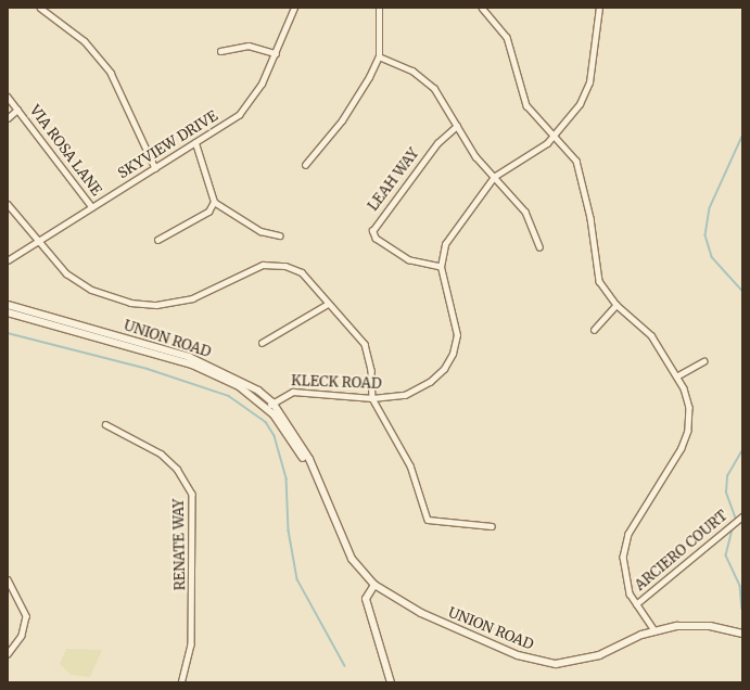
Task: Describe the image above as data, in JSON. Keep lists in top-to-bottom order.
{
  "streets": {
    "main road": ["UNION ROAD"],
    "street": [
      "SKYVIEW DRIVE",
      "VIA ROSA LANE",
      "LEAH WAY",
      "KLECK ROAD",
      "RENATE WAY",
      "ARCIERO COURT"
    ]
  },
  "crossings": [
    ["SKYVIEW DRIVE", "VIA ROSA LANE"],
    ["LEAH WAY", "KLECK ROAD"],
    ["UNION ROAD", "KLECK ROAD"]
  ]
}
